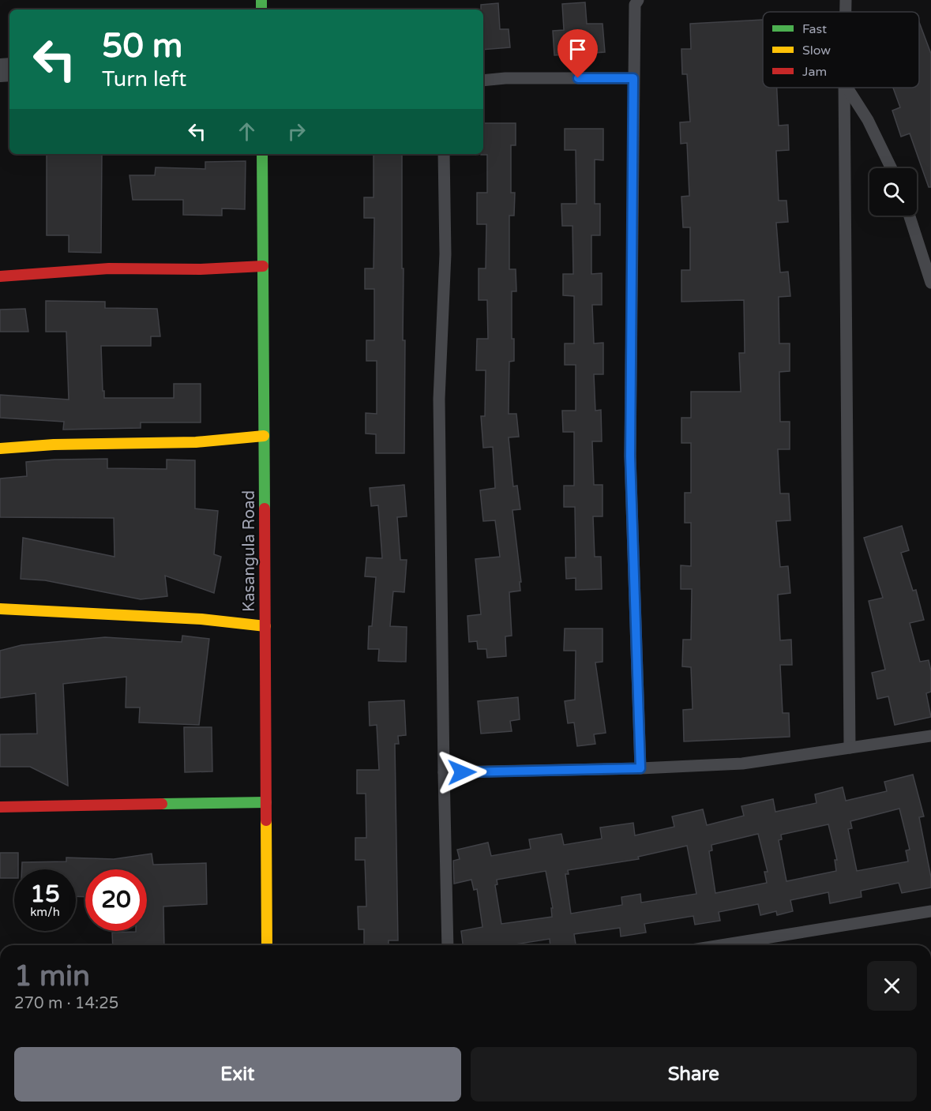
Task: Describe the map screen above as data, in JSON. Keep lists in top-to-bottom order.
{
  "streets": {
    "street": ["Kasangula Road"]
  },
  "legend": ["Fast", "Slow", "Jam"],
  "page": {
    "turn": ["50 m", "Turn left"],
    "speed": "15 km/h",
    "limit": "20",
    "heading": ["1 min", "270 m · 14:25"],
    "buttons": ["Exit", "Share"]
  }
}
